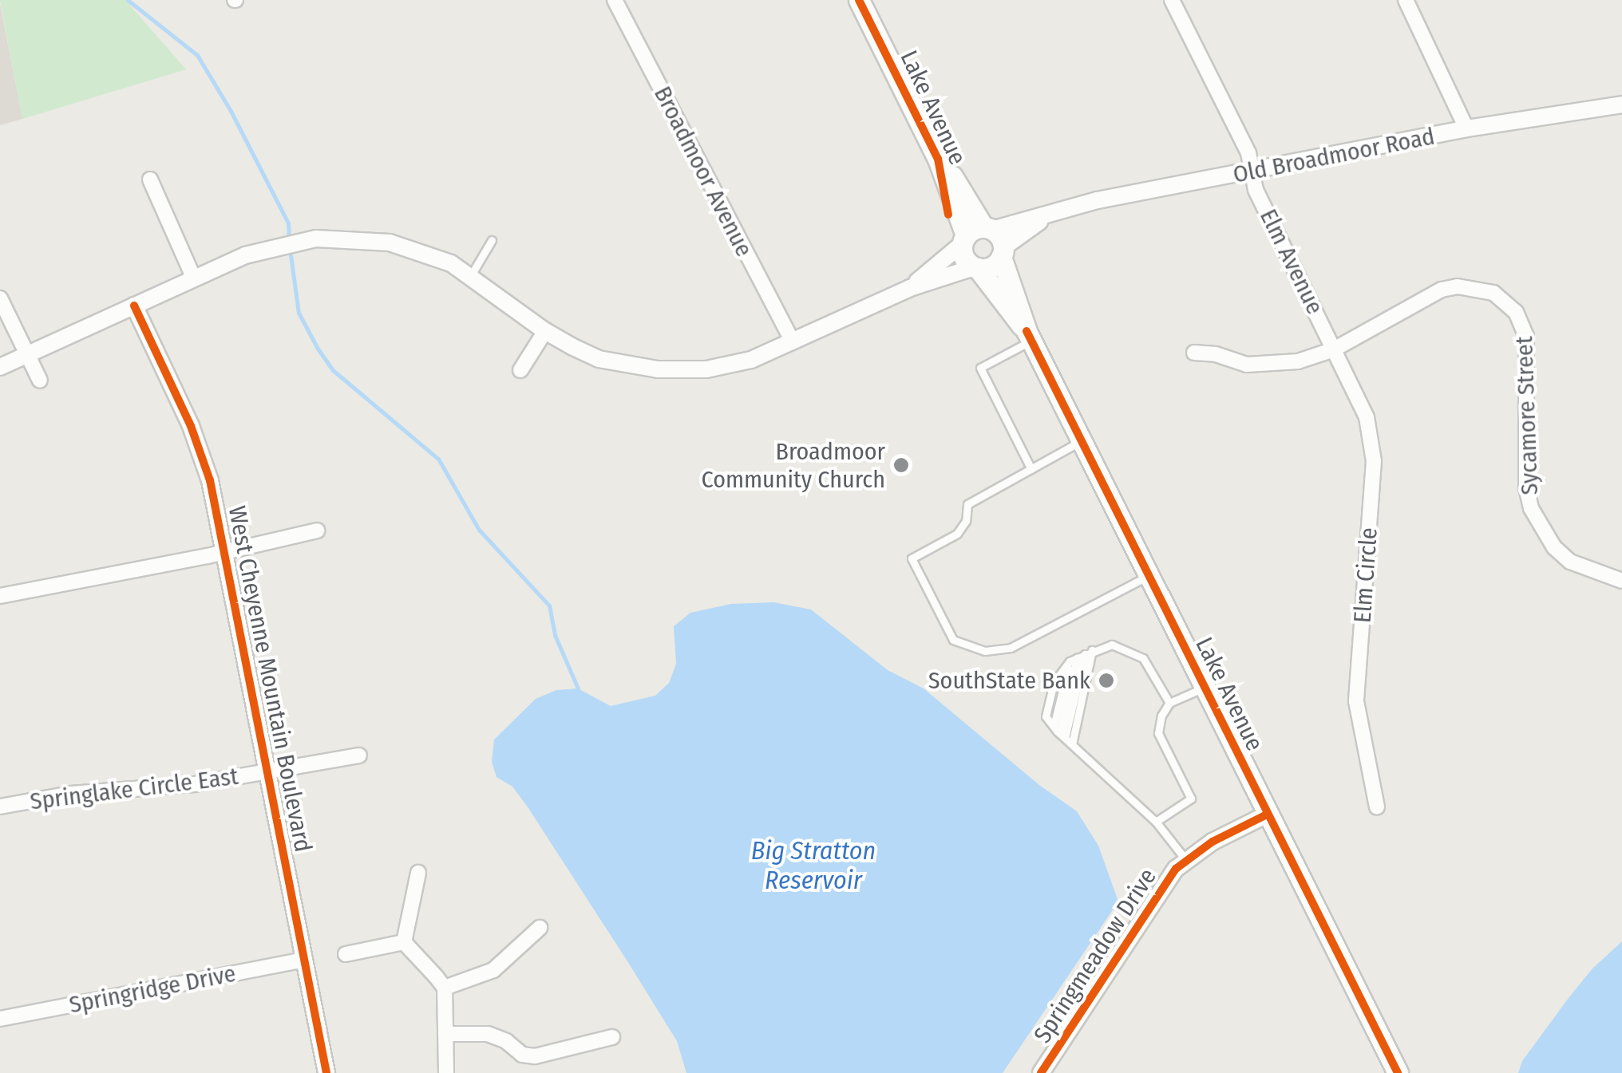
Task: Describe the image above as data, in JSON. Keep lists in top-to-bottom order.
{
  "streets": {
    "main road": ["Lake Avenue"],
    "street": [
      "Old Broadmoor Road",
      "Broadmoor Avenue",
      "Elm Avenue",
      "Sycamore Street",
      "Elm Circle",
      "West Cheyenne Mountain Boulevard",
      "Springlake Circle East",
      "Springmeadow Drive",
      "Springridge Drive"
    ]
  },
  "crossings": [
    ["Lake Avenue", "Old Broadmoor Road"],
    ["Lake Avenue", "Springmeadow Drive"],
    ["Old Broadmoor Road", "Broadmoor Avenue"],
    ["Old Broadmoor Road", "Elm Avenue"],
    ["Old Broadmoor Road", "West Cheyenne Mountain Boulevard"],
    ["Elm Avenue", "Sycamore Street"],
    ["Elm Avenue", "Elm Circle"],
    ["Sycamore Street", "Elm Circle"],
    ["West Cheyenne Mountain Boulevard", "Springlake Circle East"],
    ["West Cheyenne Mountain Boulevard", "Springridge Drive"]
  ],
  "water": ["Big Stratton Reservoir"],
  "places": ["Broadmoor Community Church", "SouthState Bank"]
}
